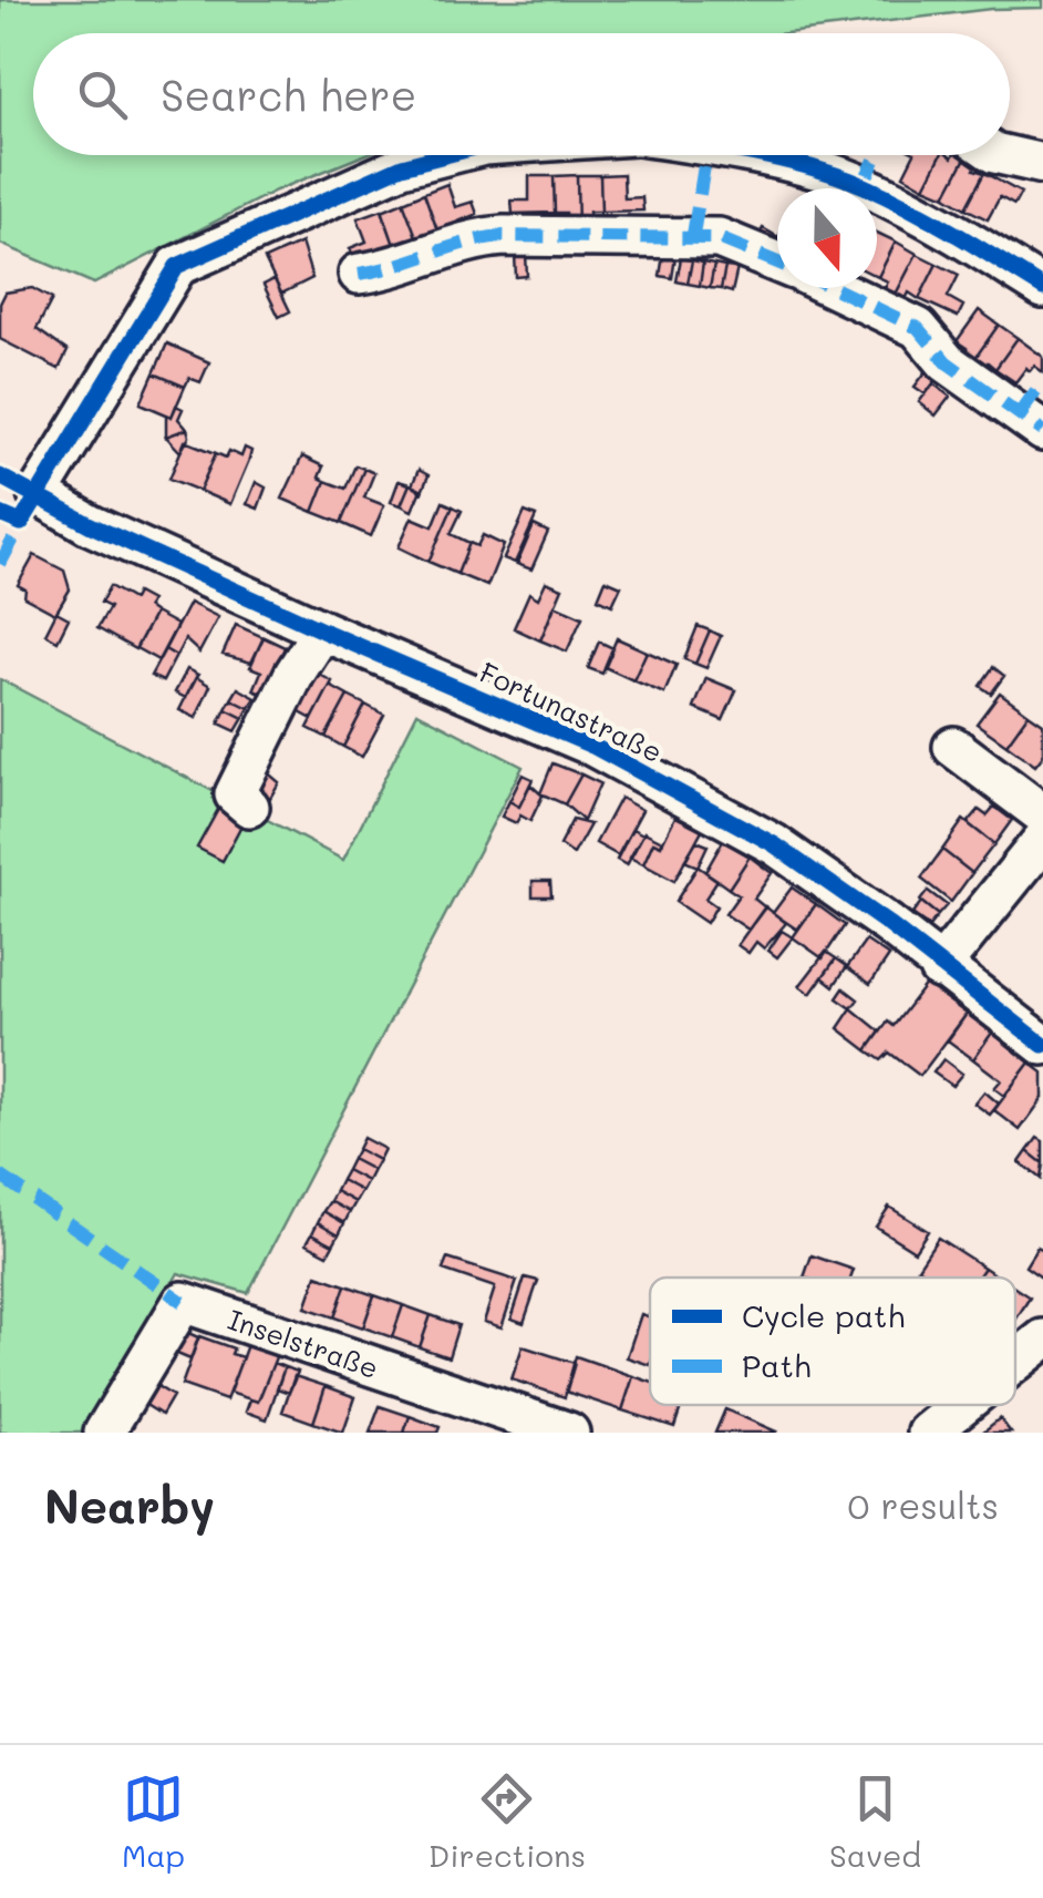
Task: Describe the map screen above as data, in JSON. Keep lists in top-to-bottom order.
{
  "streets": {
    "street": ["Fortunastraße", "Inselstraße"]
  },
  "legend": ["Cycle path", "Path"],
  "north": "bottom",
  "page": {
    "search": "Search here",
    "heading": ["Nearby", "0 results"],
    "nav": ["Map", "Directions", "Saved"]
  }
}
